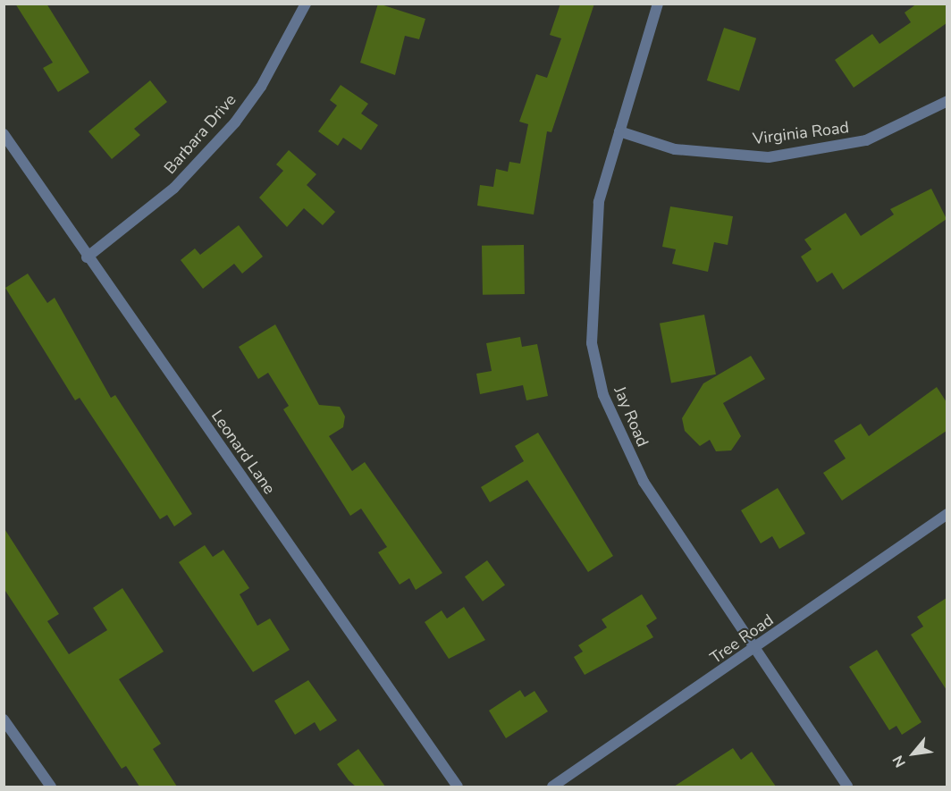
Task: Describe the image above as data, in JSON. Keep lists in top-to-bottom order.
{
  "streets": {
    "street": [
      "Virginia Road",
      "Barbara Drive",
      "Jay Road",
      "Leonard Lane",
      "Tree Road"
    ]
  },
  "crossings": [
    ["Virginia Road", "Jay Road"],
    ["Barbara Drive", "Leonard Lane"],
    ["Jay Road", "Tree Road"]
  ],
  "north": "bottom left"
}
